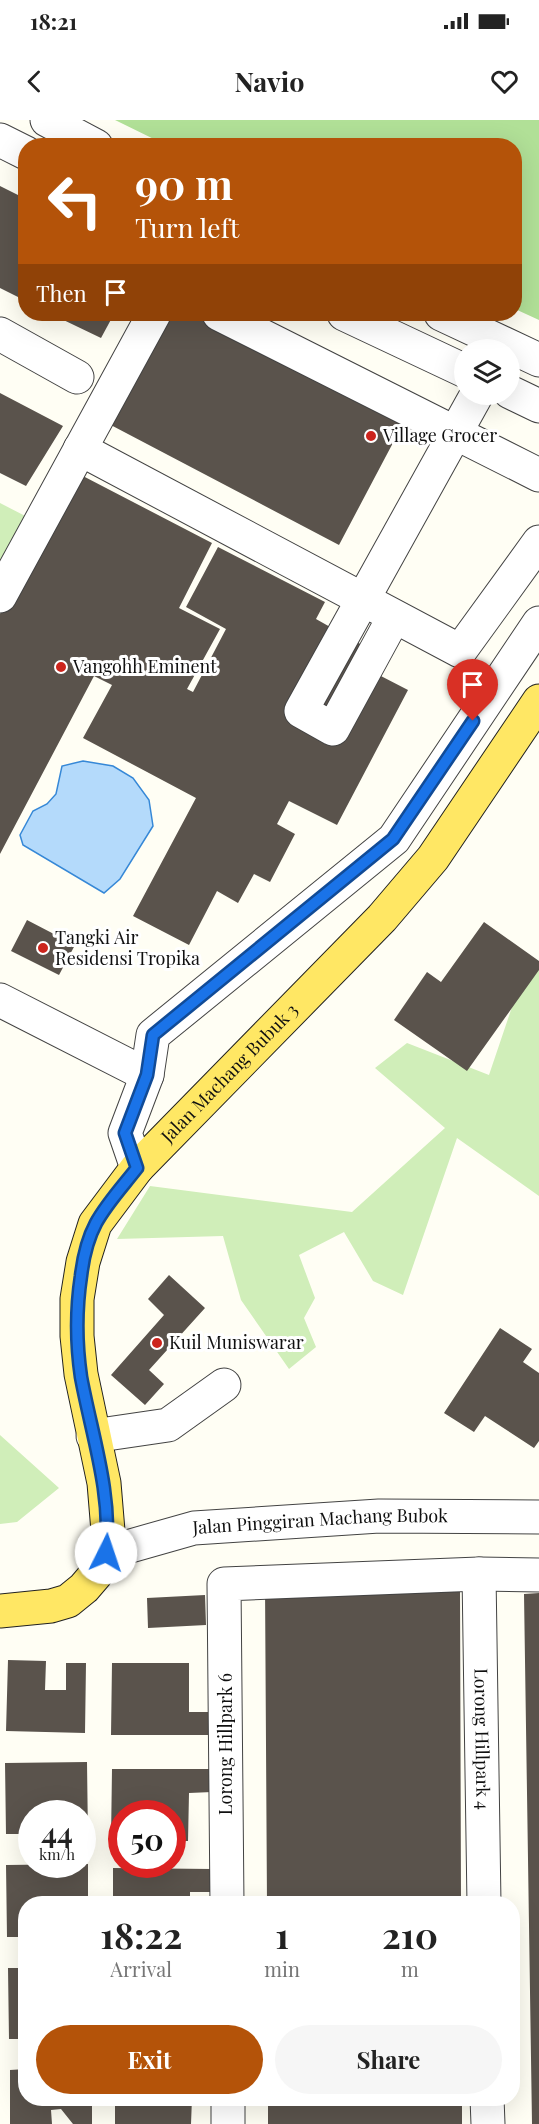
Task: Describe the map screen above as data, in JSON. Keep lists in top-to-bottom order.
{
  "streets": {
    "main road": ["Jalan Machang Bubuk 3"],
    "street": ["Jalan Pinggiran Machang Bubok", "Lorong Hillpark 4", "Lorong Hillpark 6"]
  },
  "crossings": [
    ["Jalan Machang Bubuk 3", "Jalan Pinggiran Machang Bubok"],
    ["Lorong Hillpark 4", "Lorong Hillpark 6"]
  ],
  "places": [
    "Village Grocer",
    "Vangohh Eminent",
    "Tangki Air Residensi Tropika",
    "Kuil Muniswarar"
  ],
  "page": {
    "status": "18:21",
    "header": "Navio",
    "turn": ["90 m", "Turn left"],
    "then": "Then",
    "speed": "44 km/h",
    "limit": "50",
    "eta": [
      "18:22",
      "Arrival",
      "1",
      "min",
      "210",
      "m"
    ],
    "buttons": ["Exit", "Share"]
  }
}
